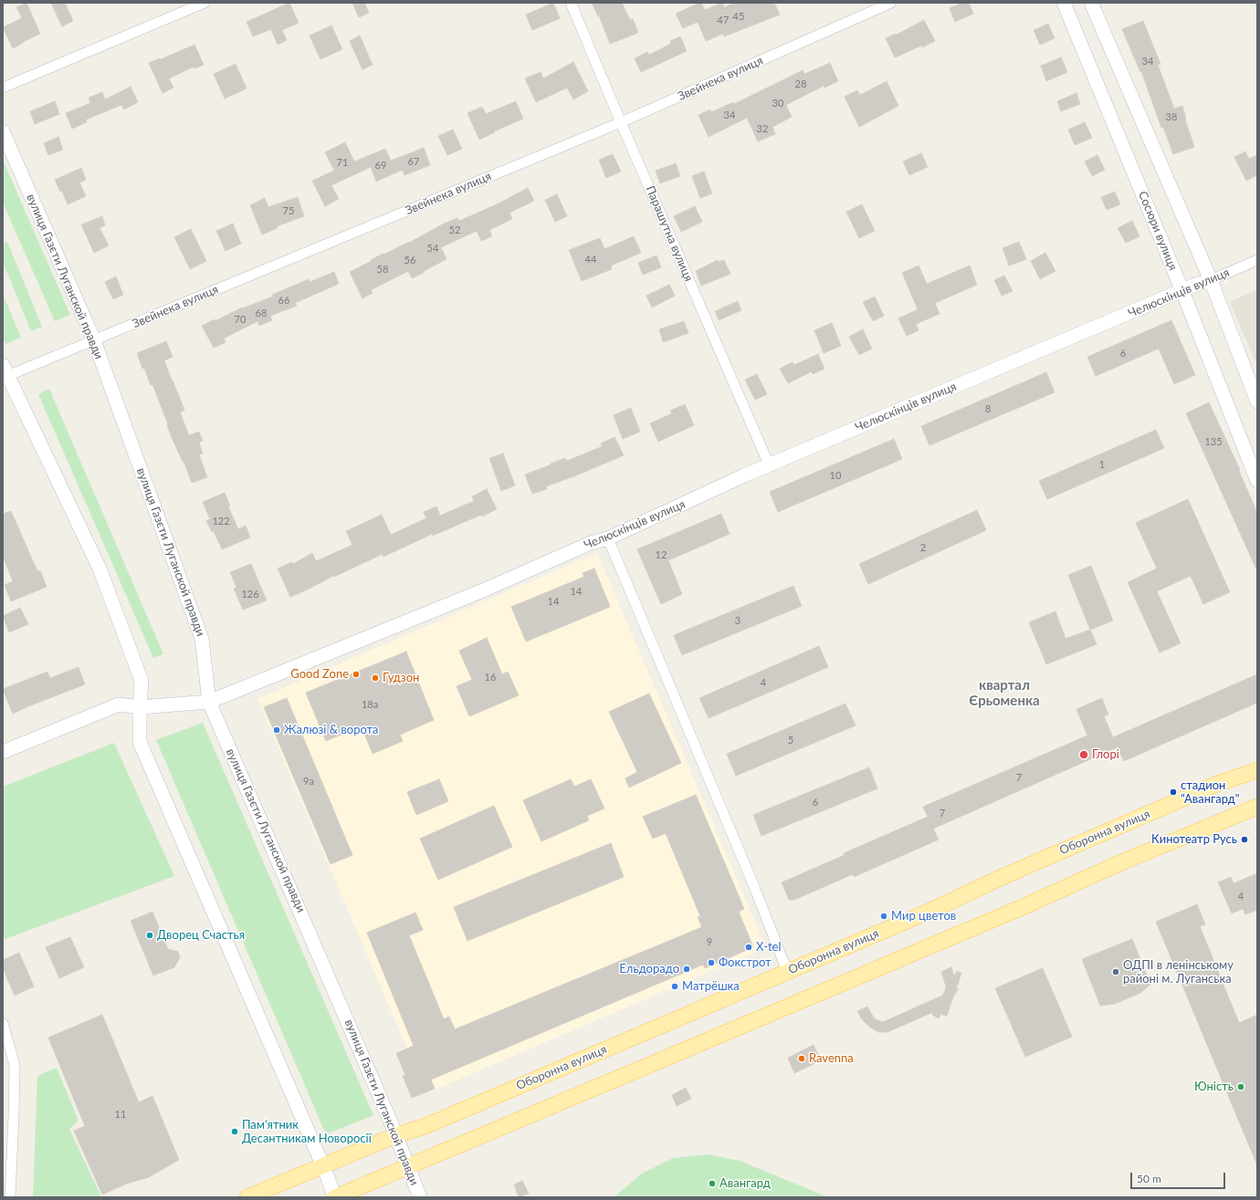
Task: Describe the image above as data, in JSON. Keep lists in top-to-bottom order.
{
  "streets": {
    "main road": ["Оборонна вулиця"],
    "street": [
      "Звейнека вулиця",
      "Сосюри вулиця",
      "Парашутна вулиця",
      "вулиця Газєти Луганской правди",
      "Челюскінців вулиця"
    ]
  },
  "crossings": [
    ["Звейнека вулиця", "Парашутна вулиця"],
    ["Звейнека вулиця", "вулиця Газєти Луганской правди"],
    ["Сосюри вулиця", "Челюскінців вулиця"],
    ["Парашутна вулиця", "Челюскінців вулиця"],
    ["вулиця Газєти Луганской правди", "Челюскінців вулиця"],
    ["вулиця Газєти Луганской правди", "Оборонна вулиця"]
  ],
  "districts": ["квартал Єрьоменка"],
  "places": [
    "Good Zone",
    "Гудзон",
    "Жалюзі & ворота",
    "Глорі",
    "стадион \"Авангард\"",
    "Кинотеатр Русь",
    "Мир цветов",
    "Дворец Счастья",
    "X-tel",
    "Фокстрот",
    "Ельдорадо",
    "ОДПІ в ленінському районі м. Луганська",
    "Матрёшка",
    "Ravenna",
    "Юність",
    "Пам'ятник Десантникам Новоросії",
    "Авангард"
  ],
  "house_numbers": [
    "45",
    "47",
    "34",
    "28",
    "30",
    "34",
    "38",
    "32",
    "67",
    "71",
    "69",
    "75",
    "52",
    "54",
    "44",
    "56",
    "58",
    "66",
    "68",
    "70",
    "6",
    "8",
    "135",
    "1",
    "10",
    "122",
    "2",
    "12",
    "14",
    "126",
    "14",
    "3",
    "16",
    "4",
    "18а",
    "5",
    "7",
    "9а",
    "6",
    "7",
    "4",
    "9",
    "11"
  ],
  "scale_bar": "50 m"
}
